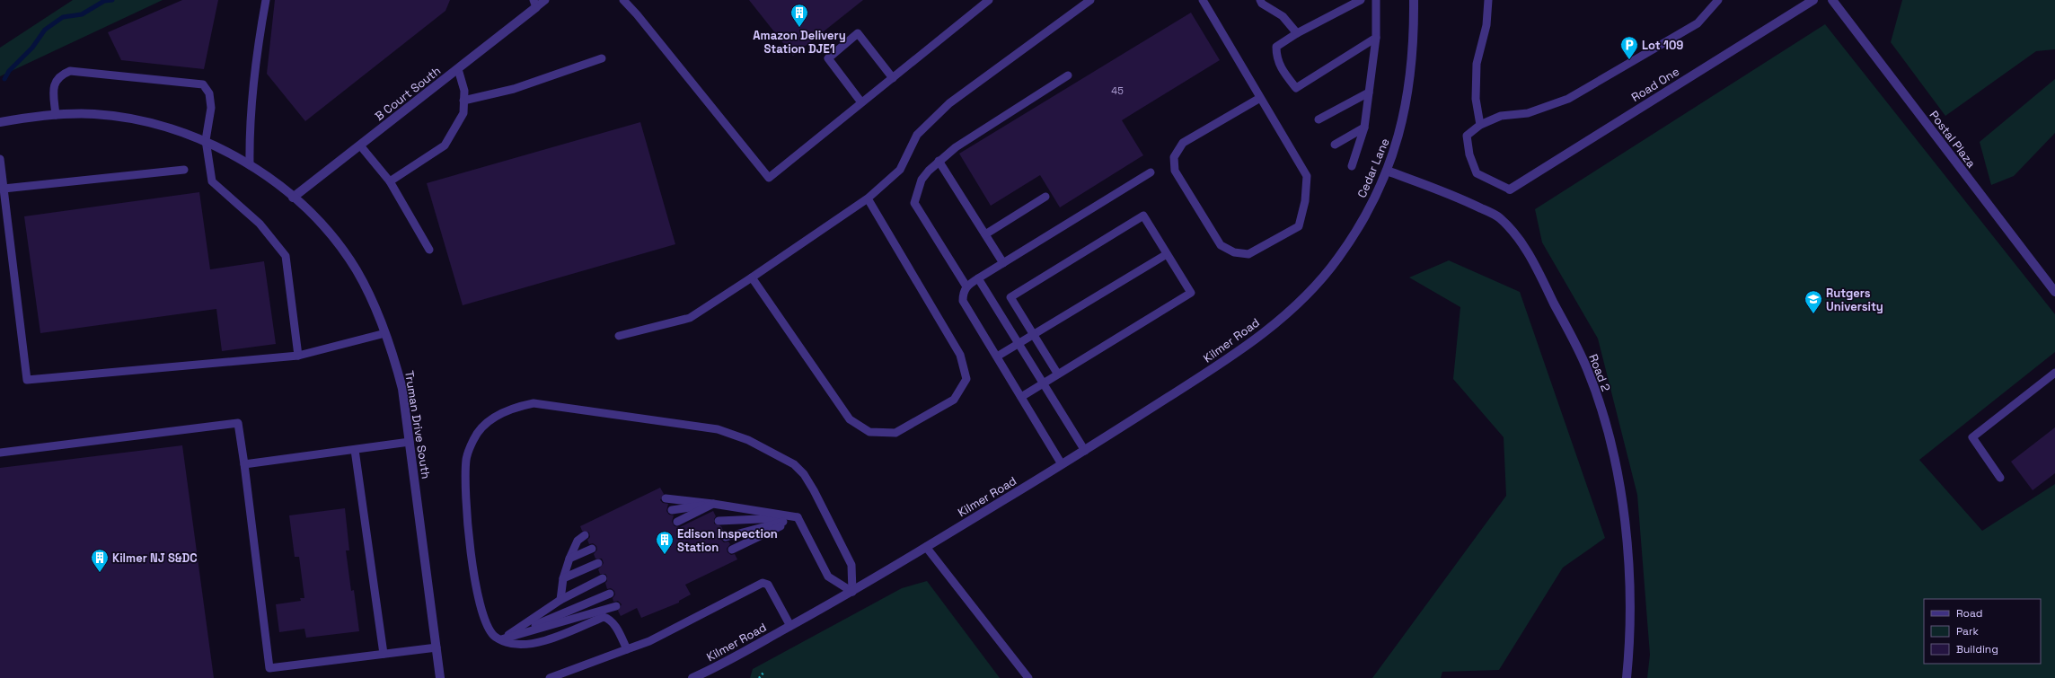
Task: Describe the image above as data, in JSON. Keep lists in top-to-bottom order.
{
  "streets": {
    "street": [
      "Road One",
      "B Court South",
      "Postal Plaza",
      "Cedar Lane",
      "Kilmer Road",
      "Road 2",
      "Truman Drive South"
    ]
  },
  "crossings": [
    ["B Court South", "Truman Drive South"],
    ["Cedar Lane", "Kilmer Road"],
    ["Cedar Lane", "Road 2"]
  ],
  "places": {
    "building": ["Amazon Delivery Station DJE1", "Edison Inspection Station", "Kilmer NJ S&DC"],
    "parking": ["Lot 109"],
    "school or university": ["Rutgers University"]
  },
  "house_numbers": ["45"],
  "legend": ["Road", "Park", "Building"]
}
